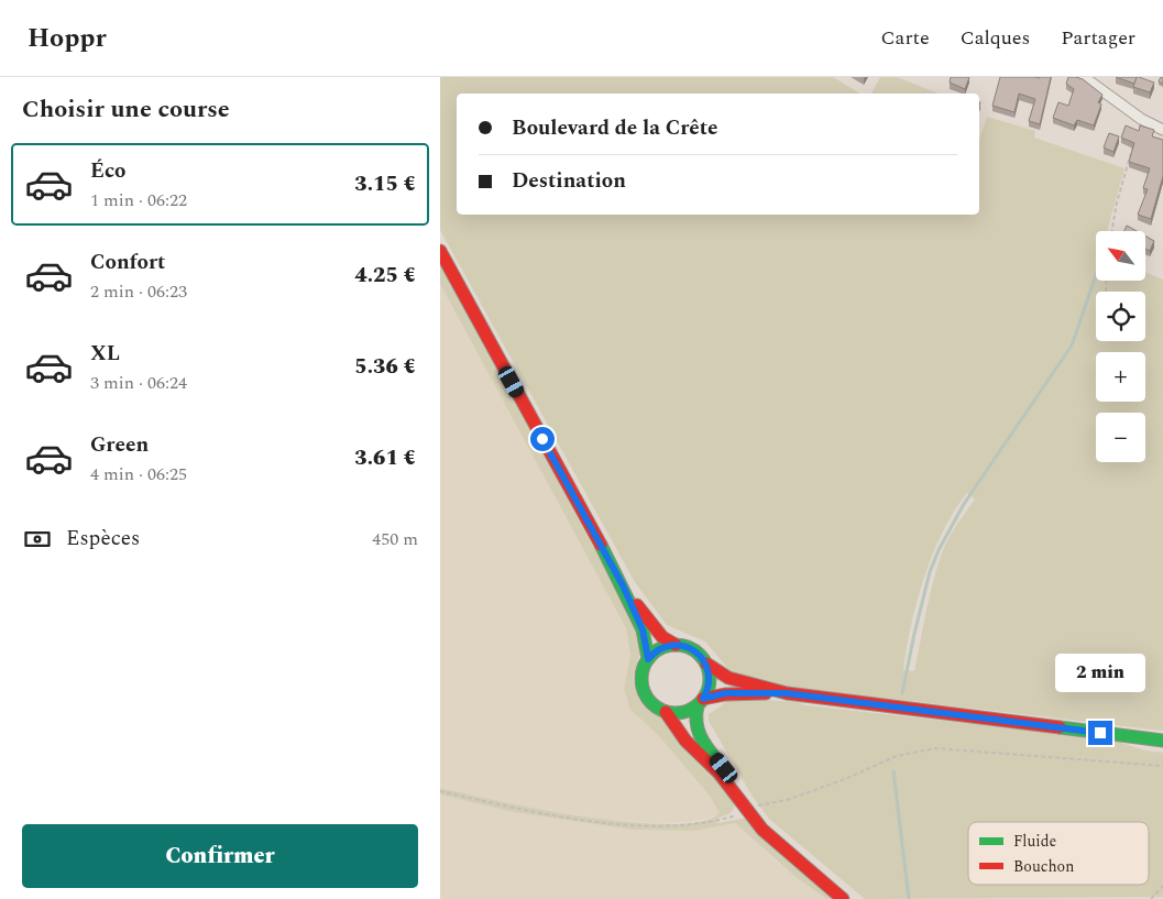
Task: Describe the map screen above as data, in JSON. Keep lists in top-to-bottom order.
{
  "legend": ["Fluide", "Bouchon"],
  "north": "top left",
  "page": {
    "header": "Hoppr",
    "nav": ["Carte", "Calques", "Partager"],
    "heading": "Choisir une course",
    "banner": ["Boulevard de la Crête", "Destination"],
    "list": [
      {
        "name": "Éco",
        "note": "1 min · 06:22",
        "value": "3.15 €"
      },
      {
        "name": "Confort",
        "note": "2 min · 06:23",
        "value": "4.25 €"
      },
      {
        "name": "XL",
        "note": "3 min · 06:24",
        "value": "5.36 €"
      },
      {
        "name": "Green",
        "note": "4 min · 06:25",
        "value": "3.61 €"
      }
    ],
    "map_buttons": ["+", "−"],
    "pay": ["Espèces", "450 m"],
    "bubble": "2 min",
    "buttons": "Confirmer"
  }
}
